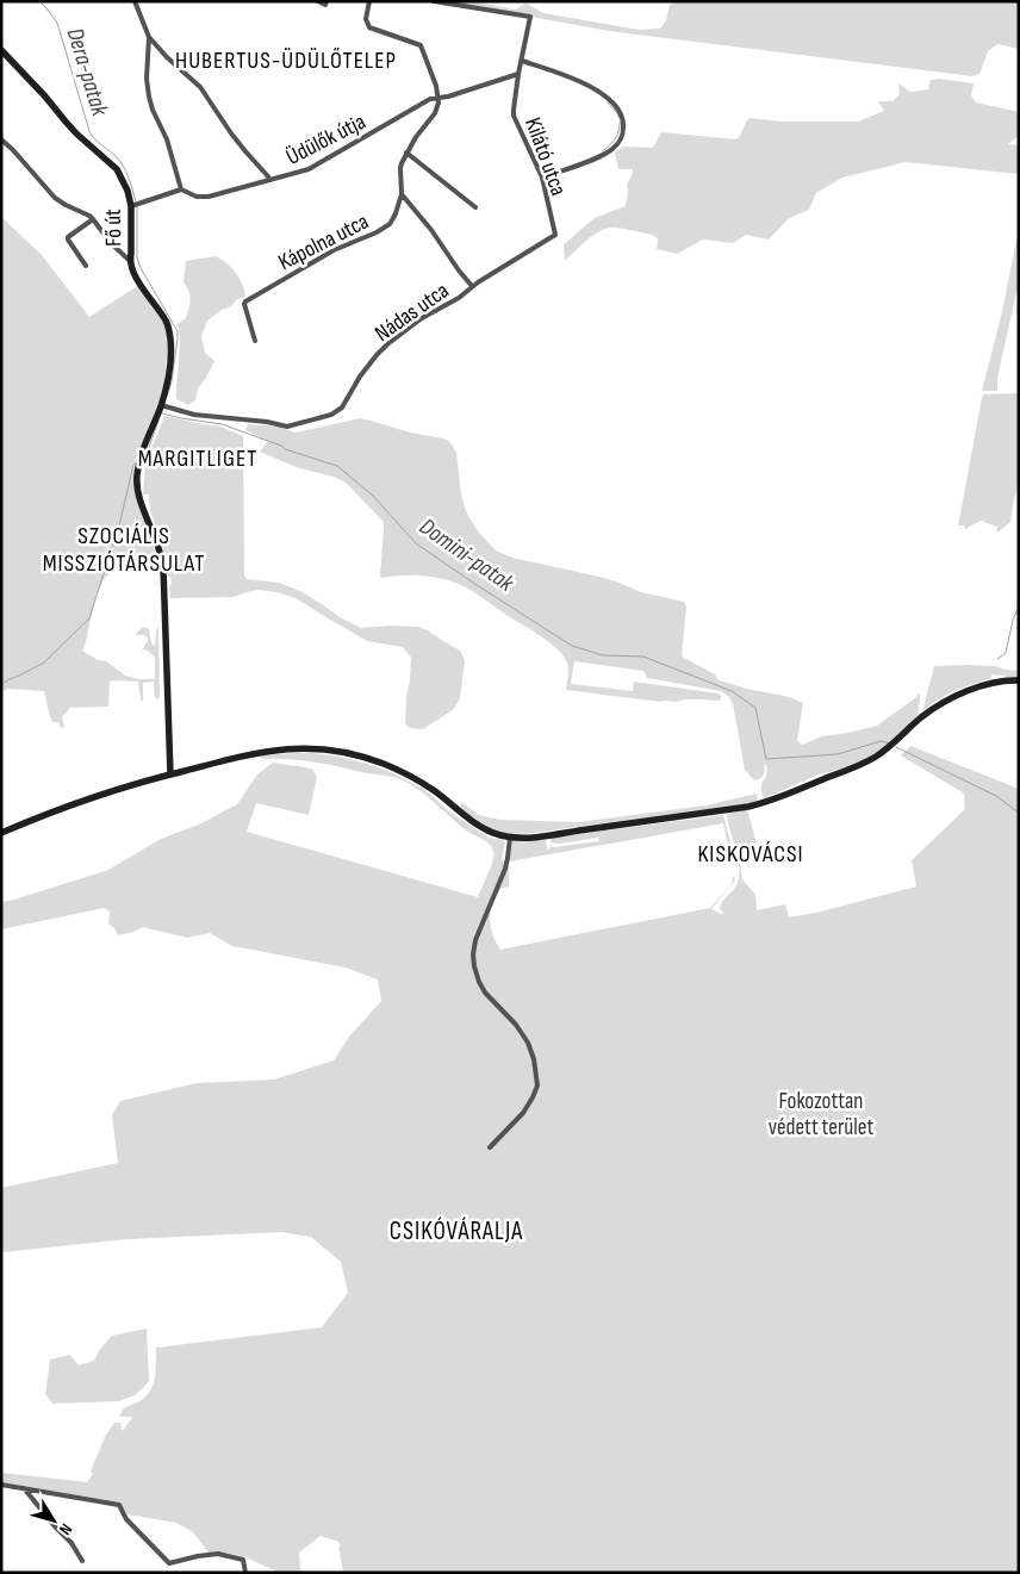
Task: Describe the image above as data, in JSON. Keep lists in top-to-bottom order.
{
  "streets": {
    "main road": ["Fő út"],
    "street": [
      "Üdülők útja",
      "Kilátó utca",
      "Kápolna utca",
      "Nádas utca"
    ]
  },
  "crossings": [
    ["Üdülők útja", "Kilátó utca"],
    ["Üdülők útja", "Kápolna utca"],
    ["Kilátó utca", "Nádas utca"],
    ["Fő út", "Nádas utca"]
  ],
  "districts": [
    "HUBERTUS-ÜDÜLŐTELEP",
    "MARGITLIGET",
    "SZOCIÁLIS MISSZIÓTÁRSULAT",
    "KISKOVÁCSI",
    "CSIKÓVÁRALJA"
  ],
  "water": ["Dera-patak", "Domini-patak"],
  "parks": ["Fokozottan védett terület"],
  "north": "bottom right"
}
